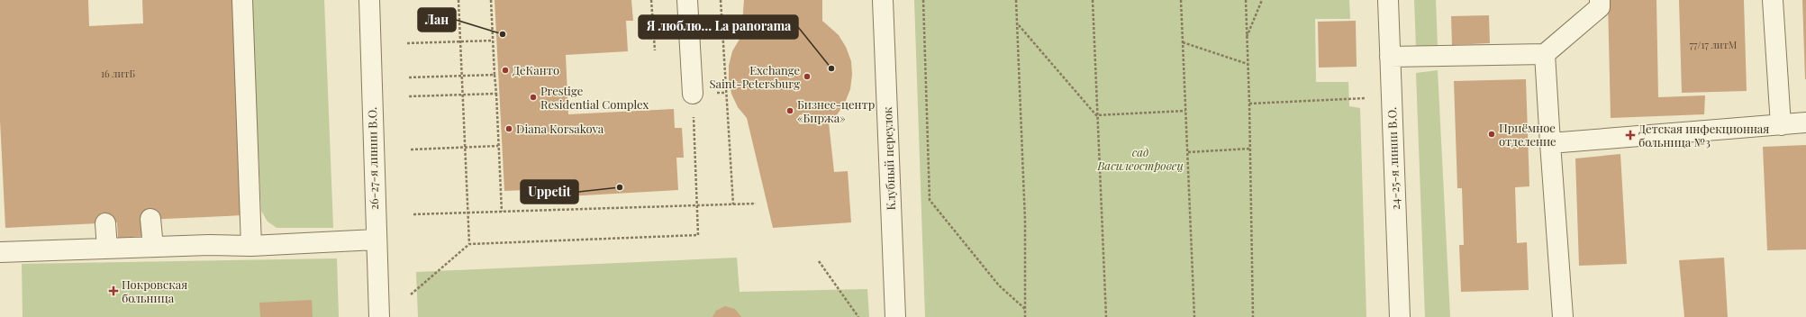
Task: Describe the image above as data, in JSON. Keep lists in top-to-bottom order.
{
  "streets": {
    "street": ["26-27-я линии В.О.", "Клубный переулок", "24-25-я линии В.О."]
  },
  "parks": ["сад Василеостровец"],
  "places": {
    "other": [
      "Лан",
      "Я люблю… La panorama",
      "ДеКанто",
      "Exchange Saint-Petersburg",
      "Prestige Residential Complex",
      "Бизнес-центр «Биржа»",
      "Diana Korsakova",
      "Приёмное отделение",
      "Uppetit"
    ],
    "health": ["Детская инфекционная больница №3", "Покровская больница"]
  },
  "house_numbers": ["77/17 литМ", "16 литБ"]
}
